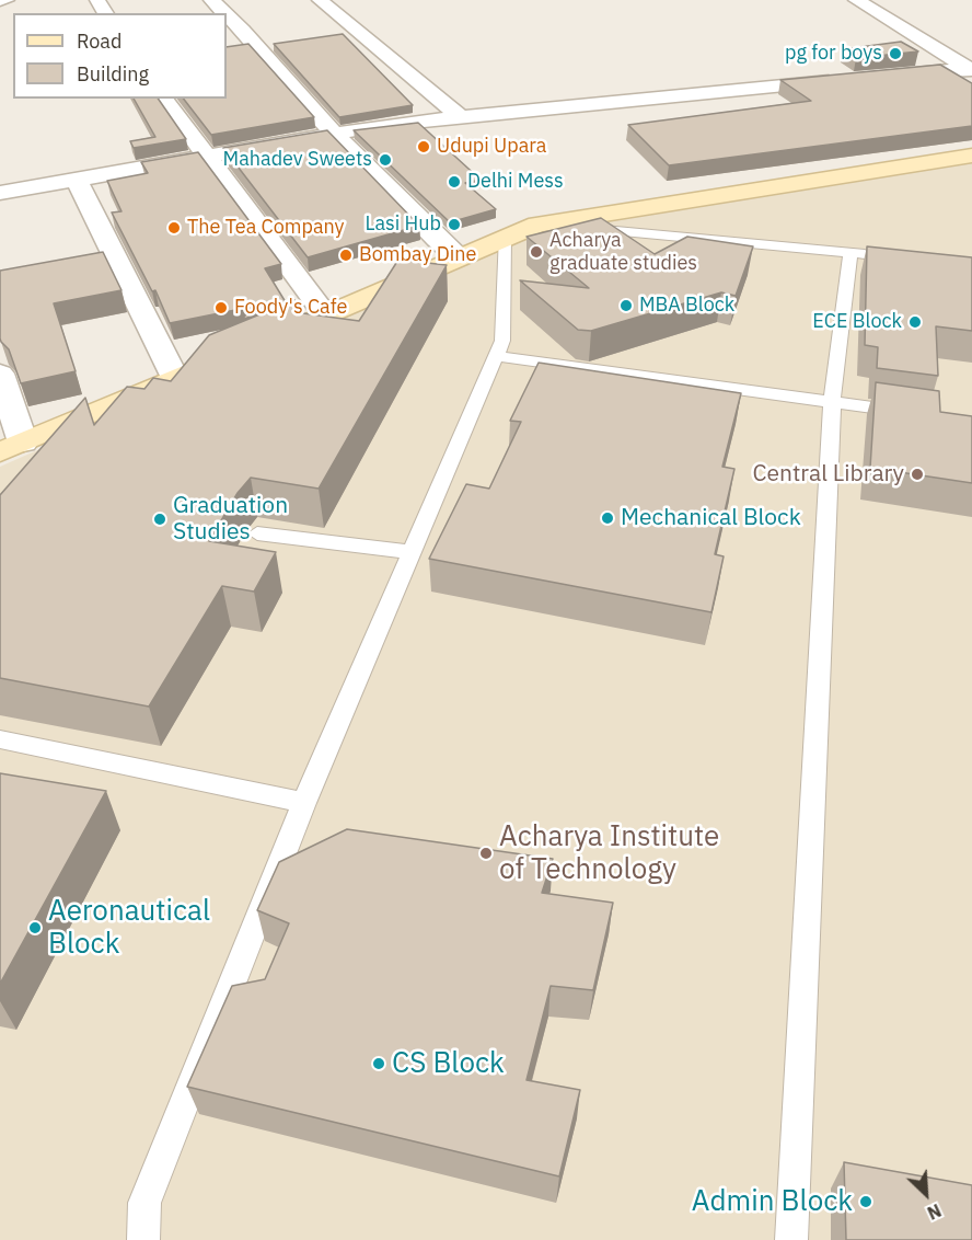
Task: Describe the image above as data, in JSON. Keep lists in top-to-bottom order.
{
  "places": [
    "pg for boys",
    "Udupi Upara",
    "Mahadev Sweets",
    "Delhi Mess",
    "Lasi Hub",
    "The Tea Company",
    "Acharya graduate studies",
    "Bombay Dine",
    "MBA Block",
    "Foody's Cafe",
    "ECE Block",
    "Central Library",
    "Mechanical Block",
    "Graduation Studies",
    "Acharya Institute of Technology",
    "Aeronautical Block",
    "CS Block",
    "Admin Block"
  ],
  "legend": ["Road", "Building"],
  "north": "bottom right"
}
